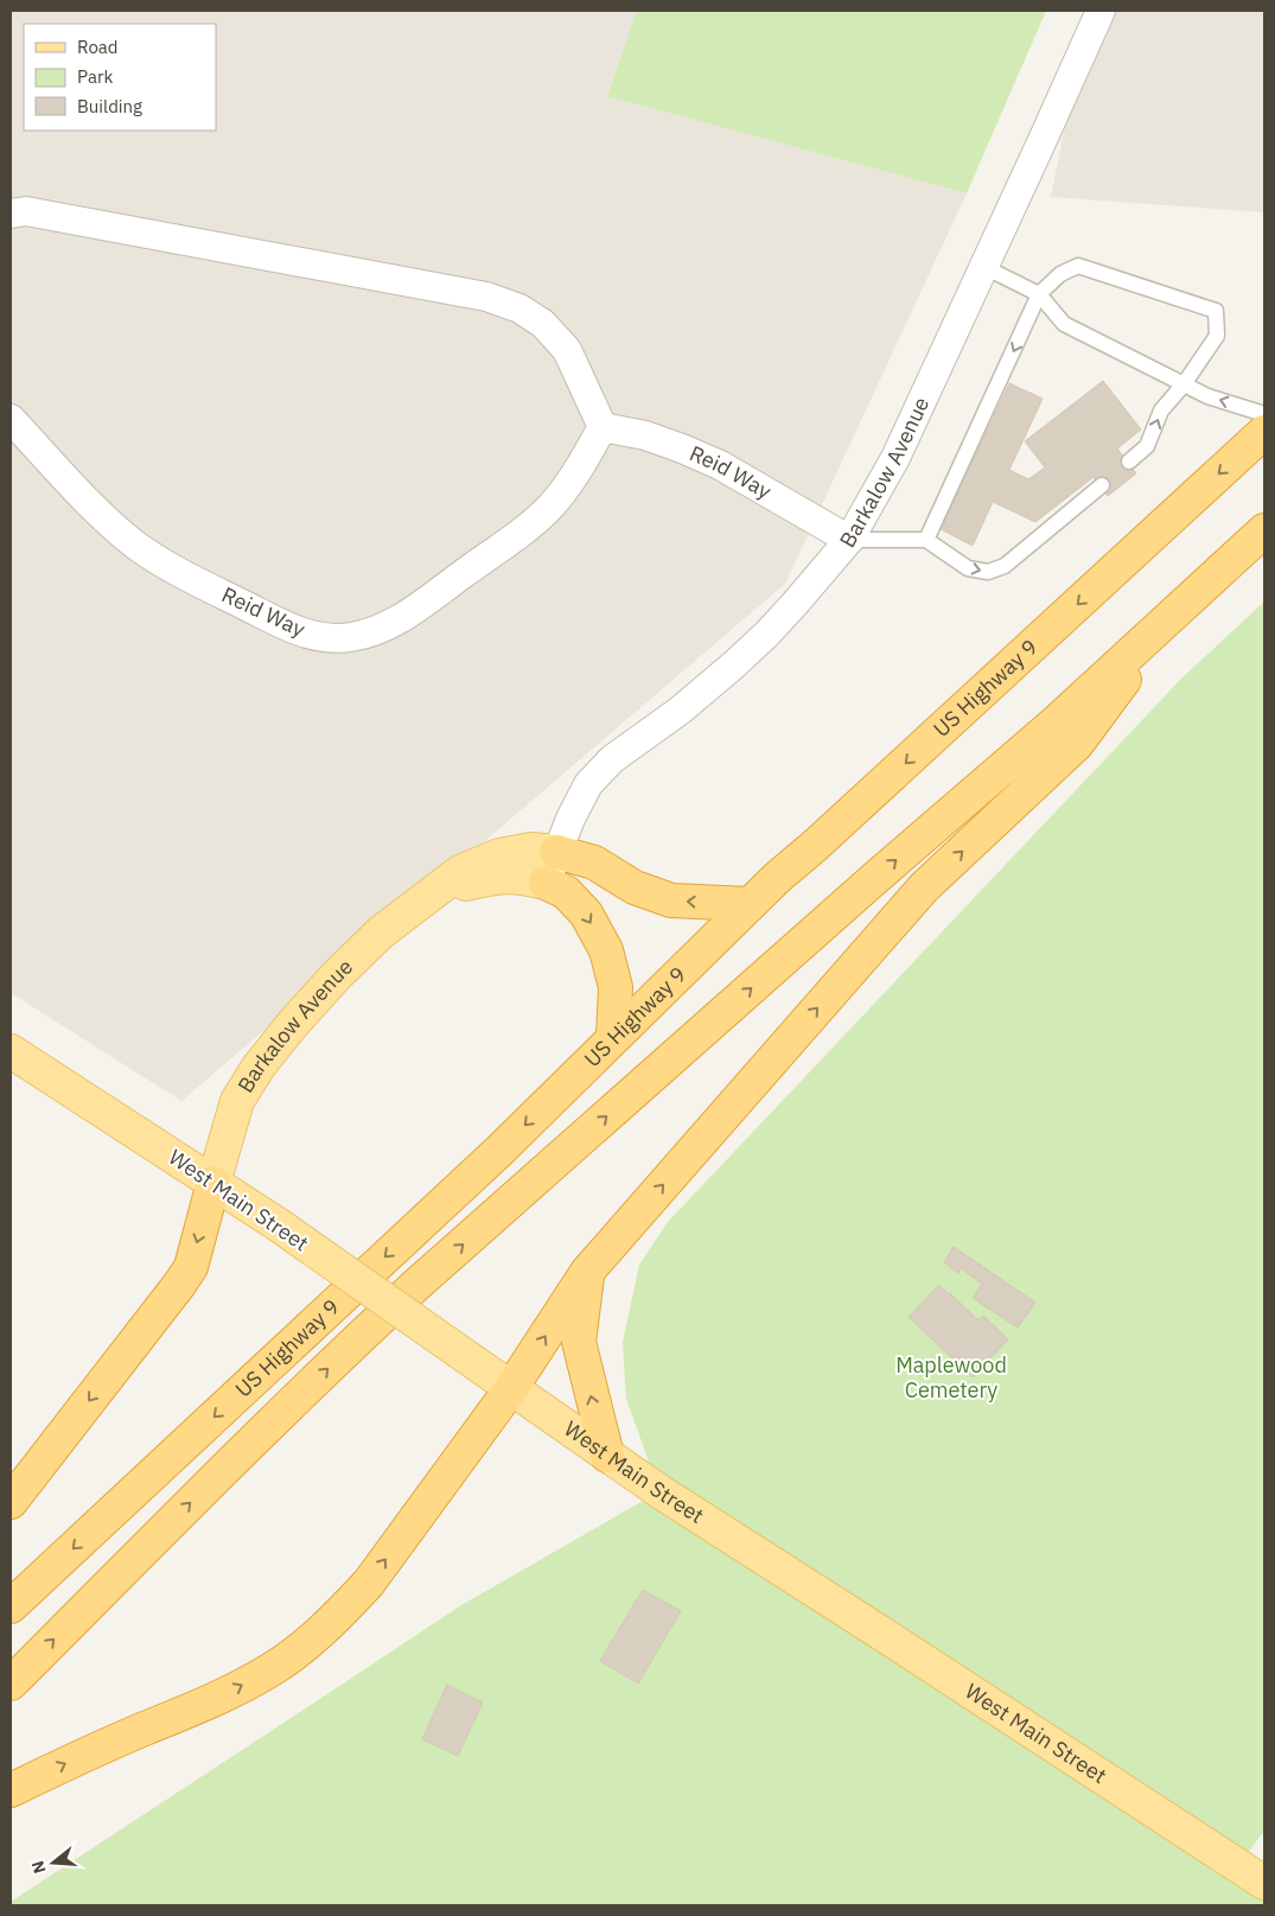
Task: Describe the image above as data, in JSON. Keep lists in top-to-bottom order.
{
  "streets": {
    "highway": ["US Highway 9"],
    "main road": ["Barkalow Avenue", "West Main Street"],
    "street": ["Reid Way"]
  },
  "crossings": [
    ["Barkalow Avenue", "Reid Way"],
    ["Barkalow Avenue", "West Main Street"]
  ],
  "parks": ["Maplewood Cemetery"],
  "legend": ["Road", "Park", "Building"],
  "north": "left"
}
